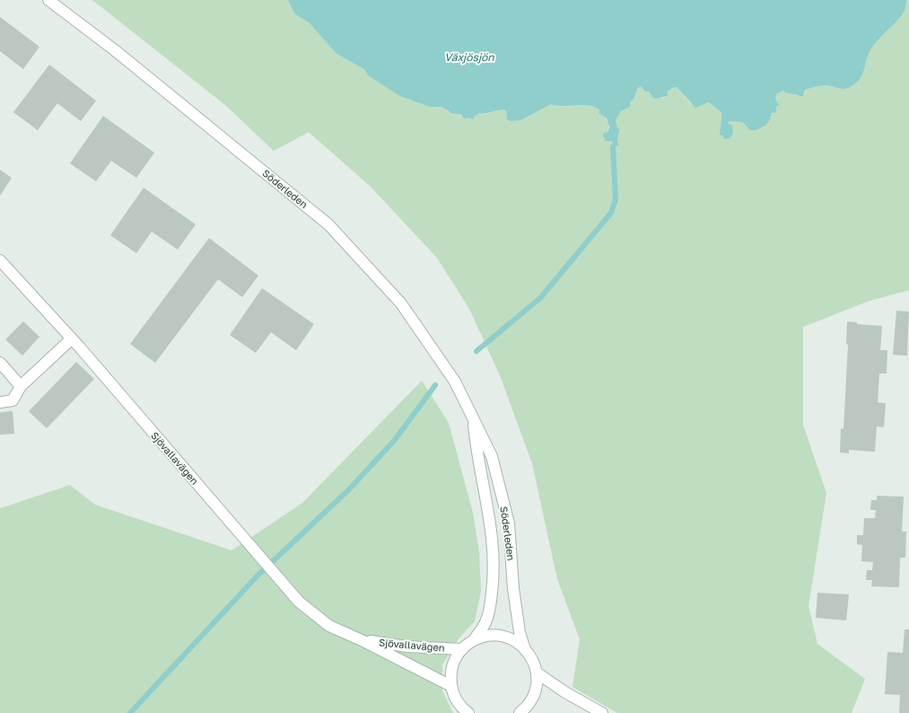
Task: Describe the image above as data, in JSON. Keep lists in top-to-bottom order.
{
  "streets": {
    "street": ["Söderleden", "Sjövallavägen"]
  },
  "water": ["Växjösjön"]
}
